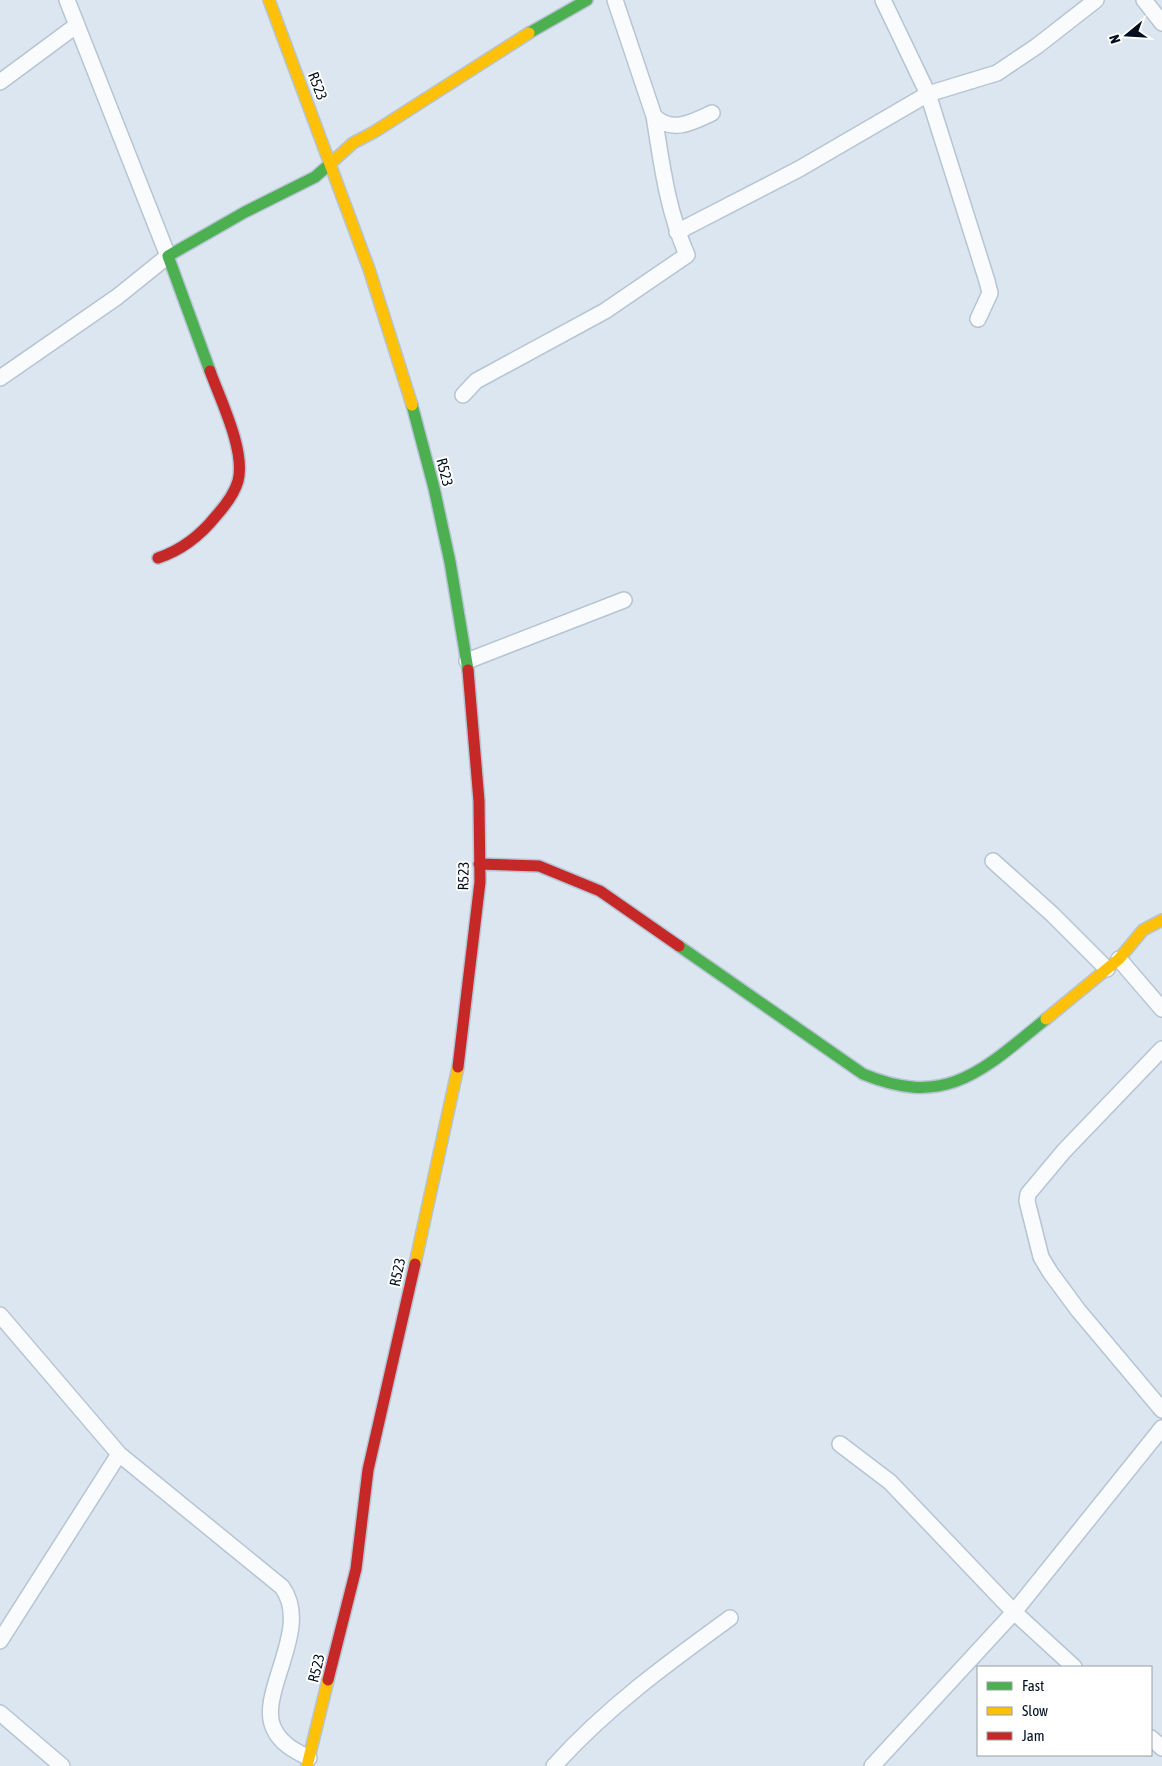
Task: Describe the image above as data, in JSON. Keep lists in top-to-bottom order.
{
  "streets": {
    "main road": ["R523"]
  },
  "legend": ["Fast", "Slow", "Jam"],
  "north": "left"
}
